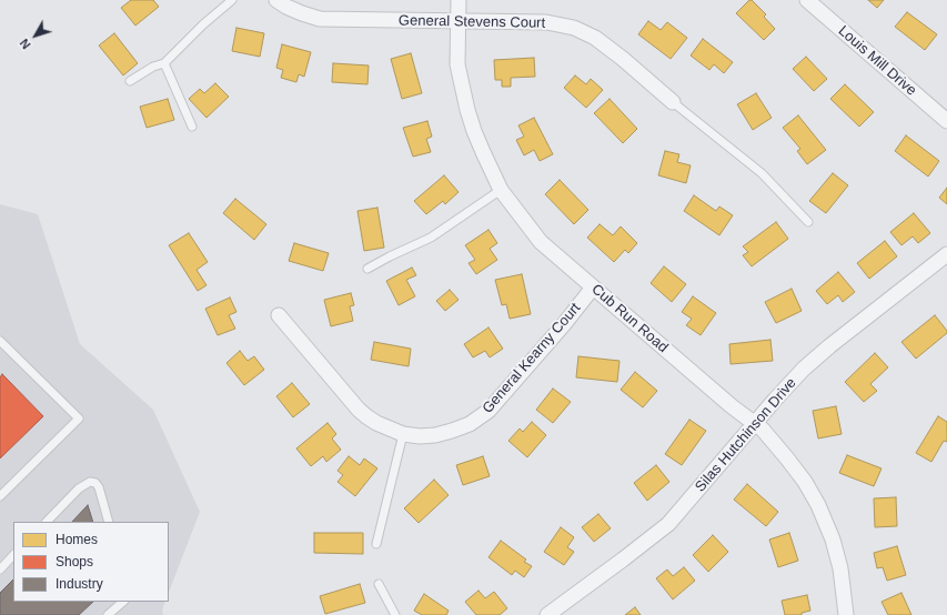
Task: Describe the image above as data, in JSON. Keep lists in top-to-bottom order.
{
  "streets": {
    "street": [
      "General Stevens Court",
      "Louis Mill Drive",
      "Cub Run Road",
      "General Kearny Court",
      "Silas Hutchinson Drive"
    ]
  },
  "crossings": [
    ["General Stevens Court", "Cub Run Road"],
    ["Cub Run Road", "General Kearny Court"],
    ["Cub Run Road", "Silas Hutchinson Drive"]
  ],
  "legend": ["Homes", "Shops", "Industry"],
  "north": "bottom left"
}
